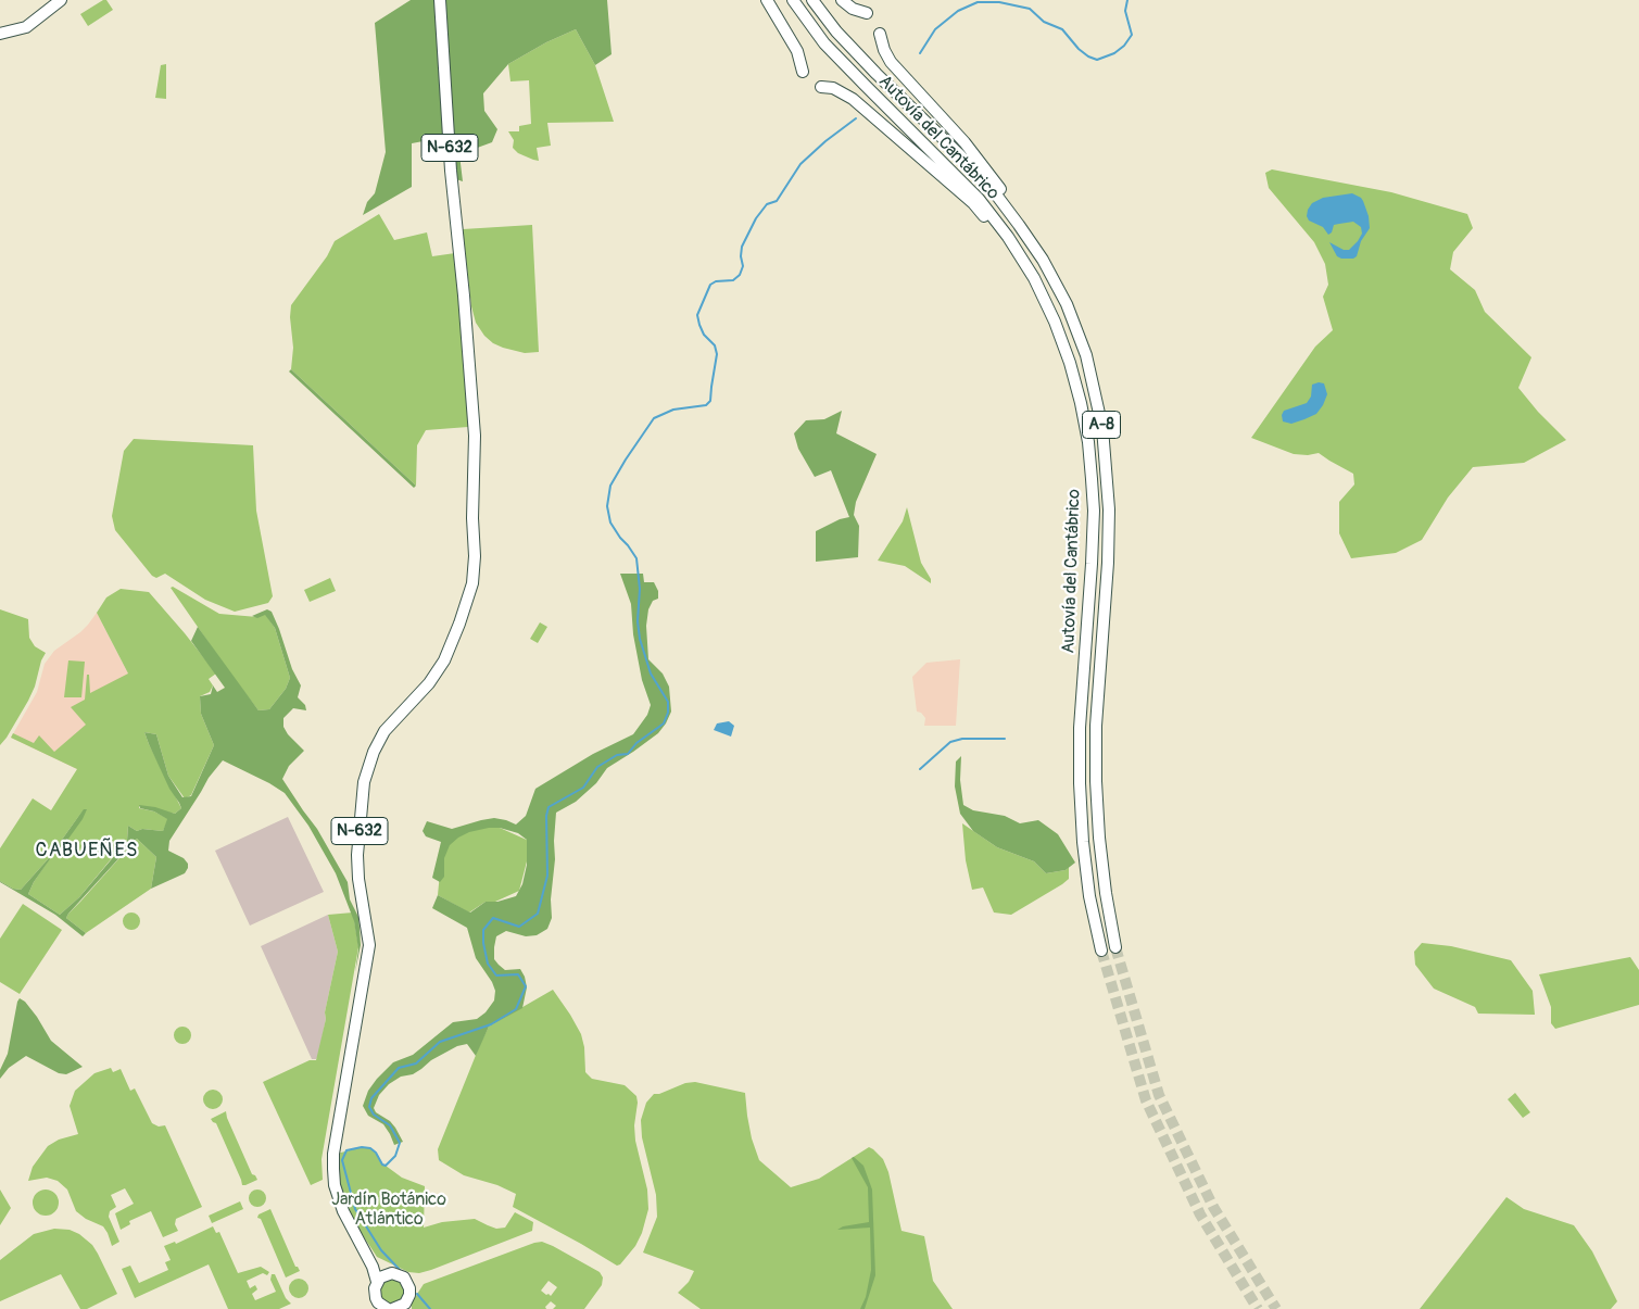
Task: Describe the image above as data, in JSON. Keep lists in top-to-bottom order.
{
  "streets": {
    "highway": ["Autovía del Cantábrico", "N-632", "A-8"]
  },
  "districts": ["CABUEÑES"],
  "parks": ["Jardín Botánico Atlántico"]
}
